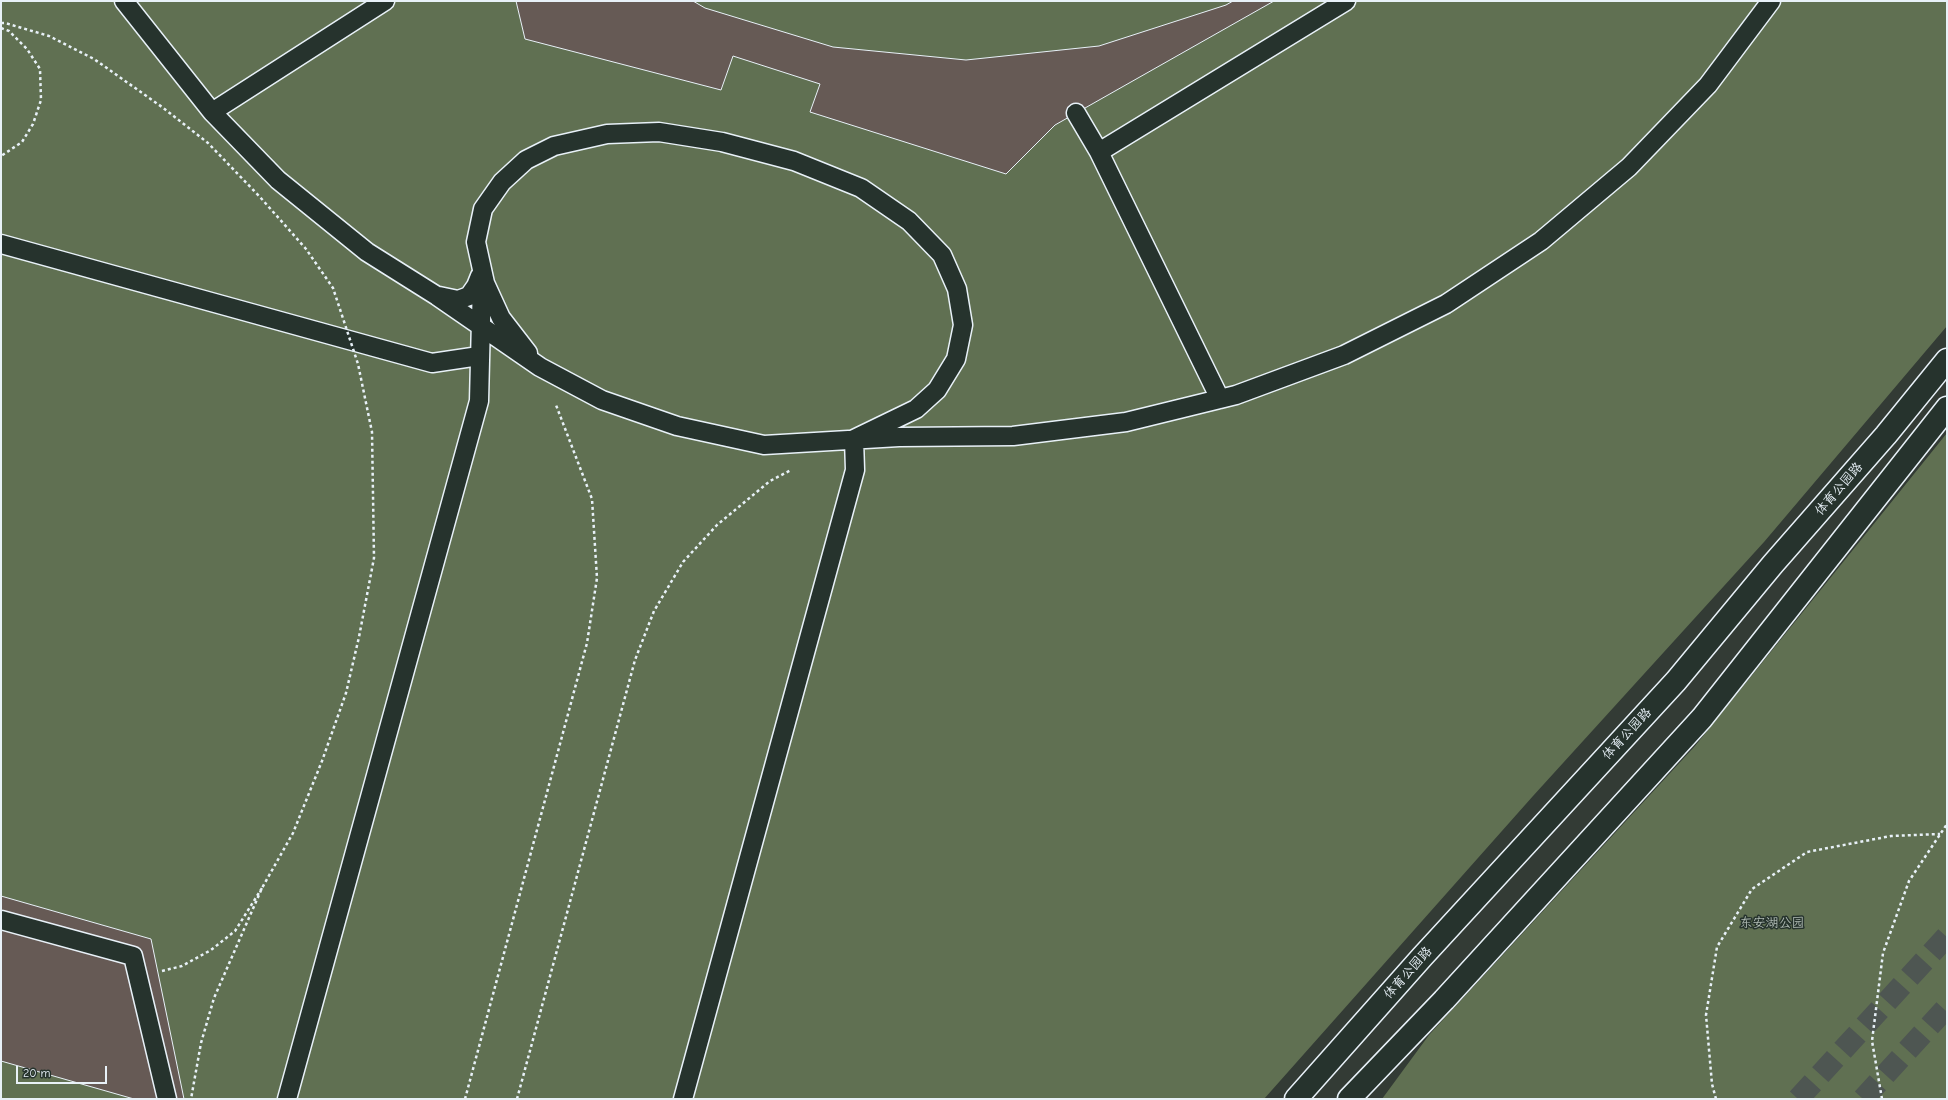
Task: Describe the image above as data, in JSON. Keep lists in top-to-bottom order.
{
  "streets": {
    "street": ["体育公园路"]
  },
  "parks": ["东安湖公园"],
  "scale_bar": "20 m"
}
